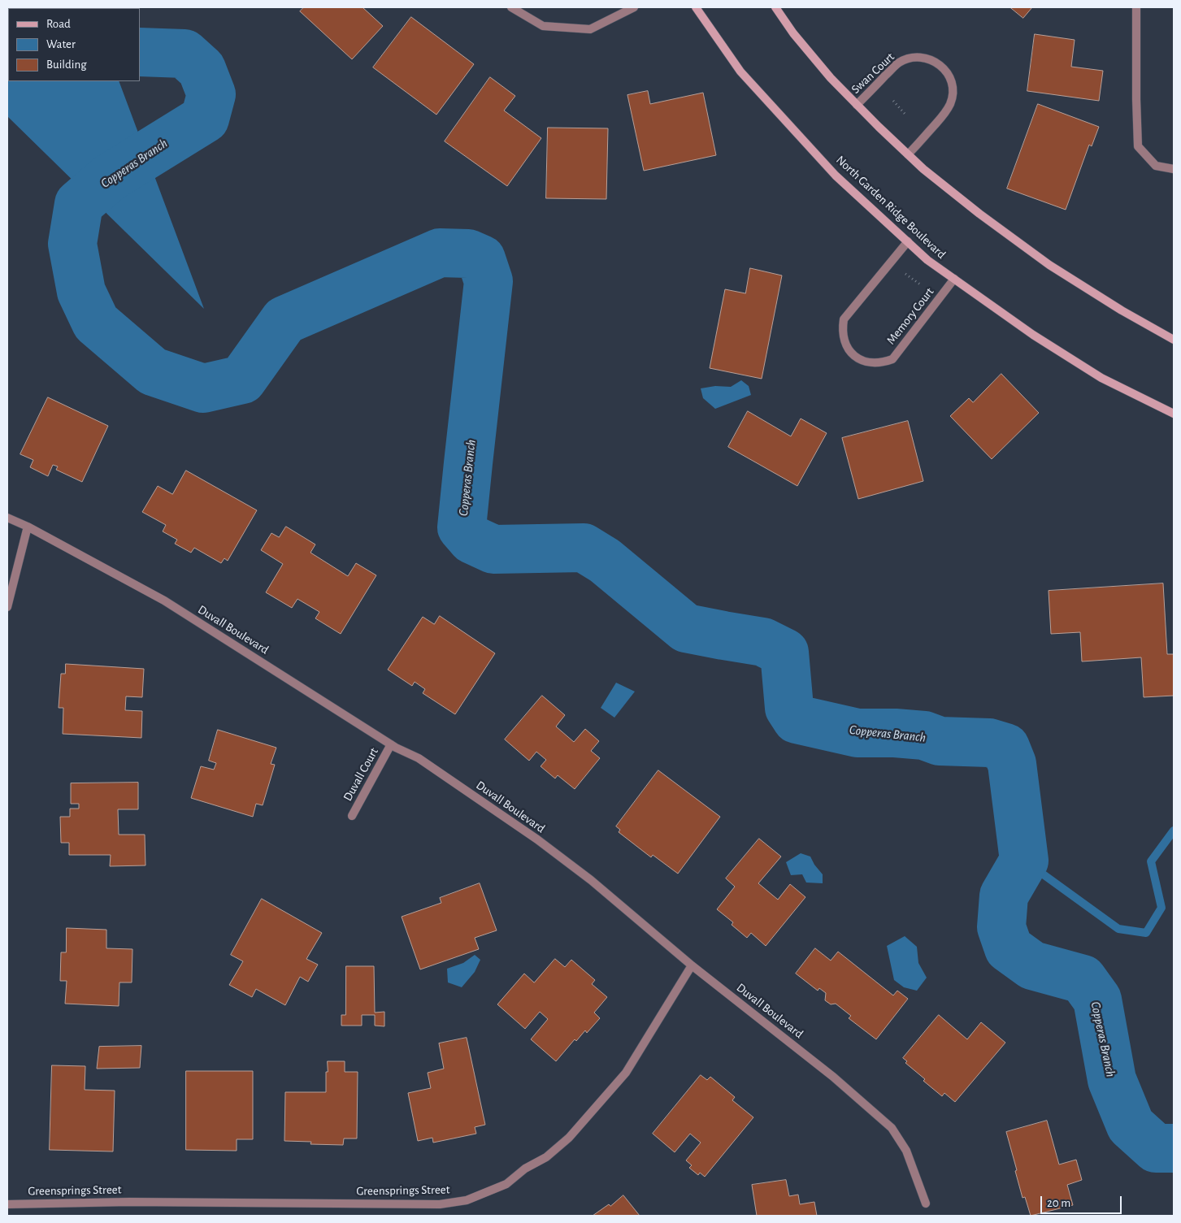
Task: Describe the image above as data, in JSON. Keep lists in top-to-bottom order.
{
  "streets": {
    "main road": ["North Garden Ridge Boulevard"],
    "street": [
      "Swan Court",
      "Memory Court",
      "Duvall Boulevard",
      "Duvall Court",
      "Greensprings Street"
    ]
  },
  "crossings": [
    ["North Garden Ridge Boulevard", "Memory Court"],
    ["Duvall Boulevard", "Duvall Court"],
    ["Duvall Boulevard", "Greensprings Street"]
  ],
  "water": ["Copperas Branch"],
  "legend": ["Road", "Water", "Building"],
  "scale_bar": "20 m"
}
